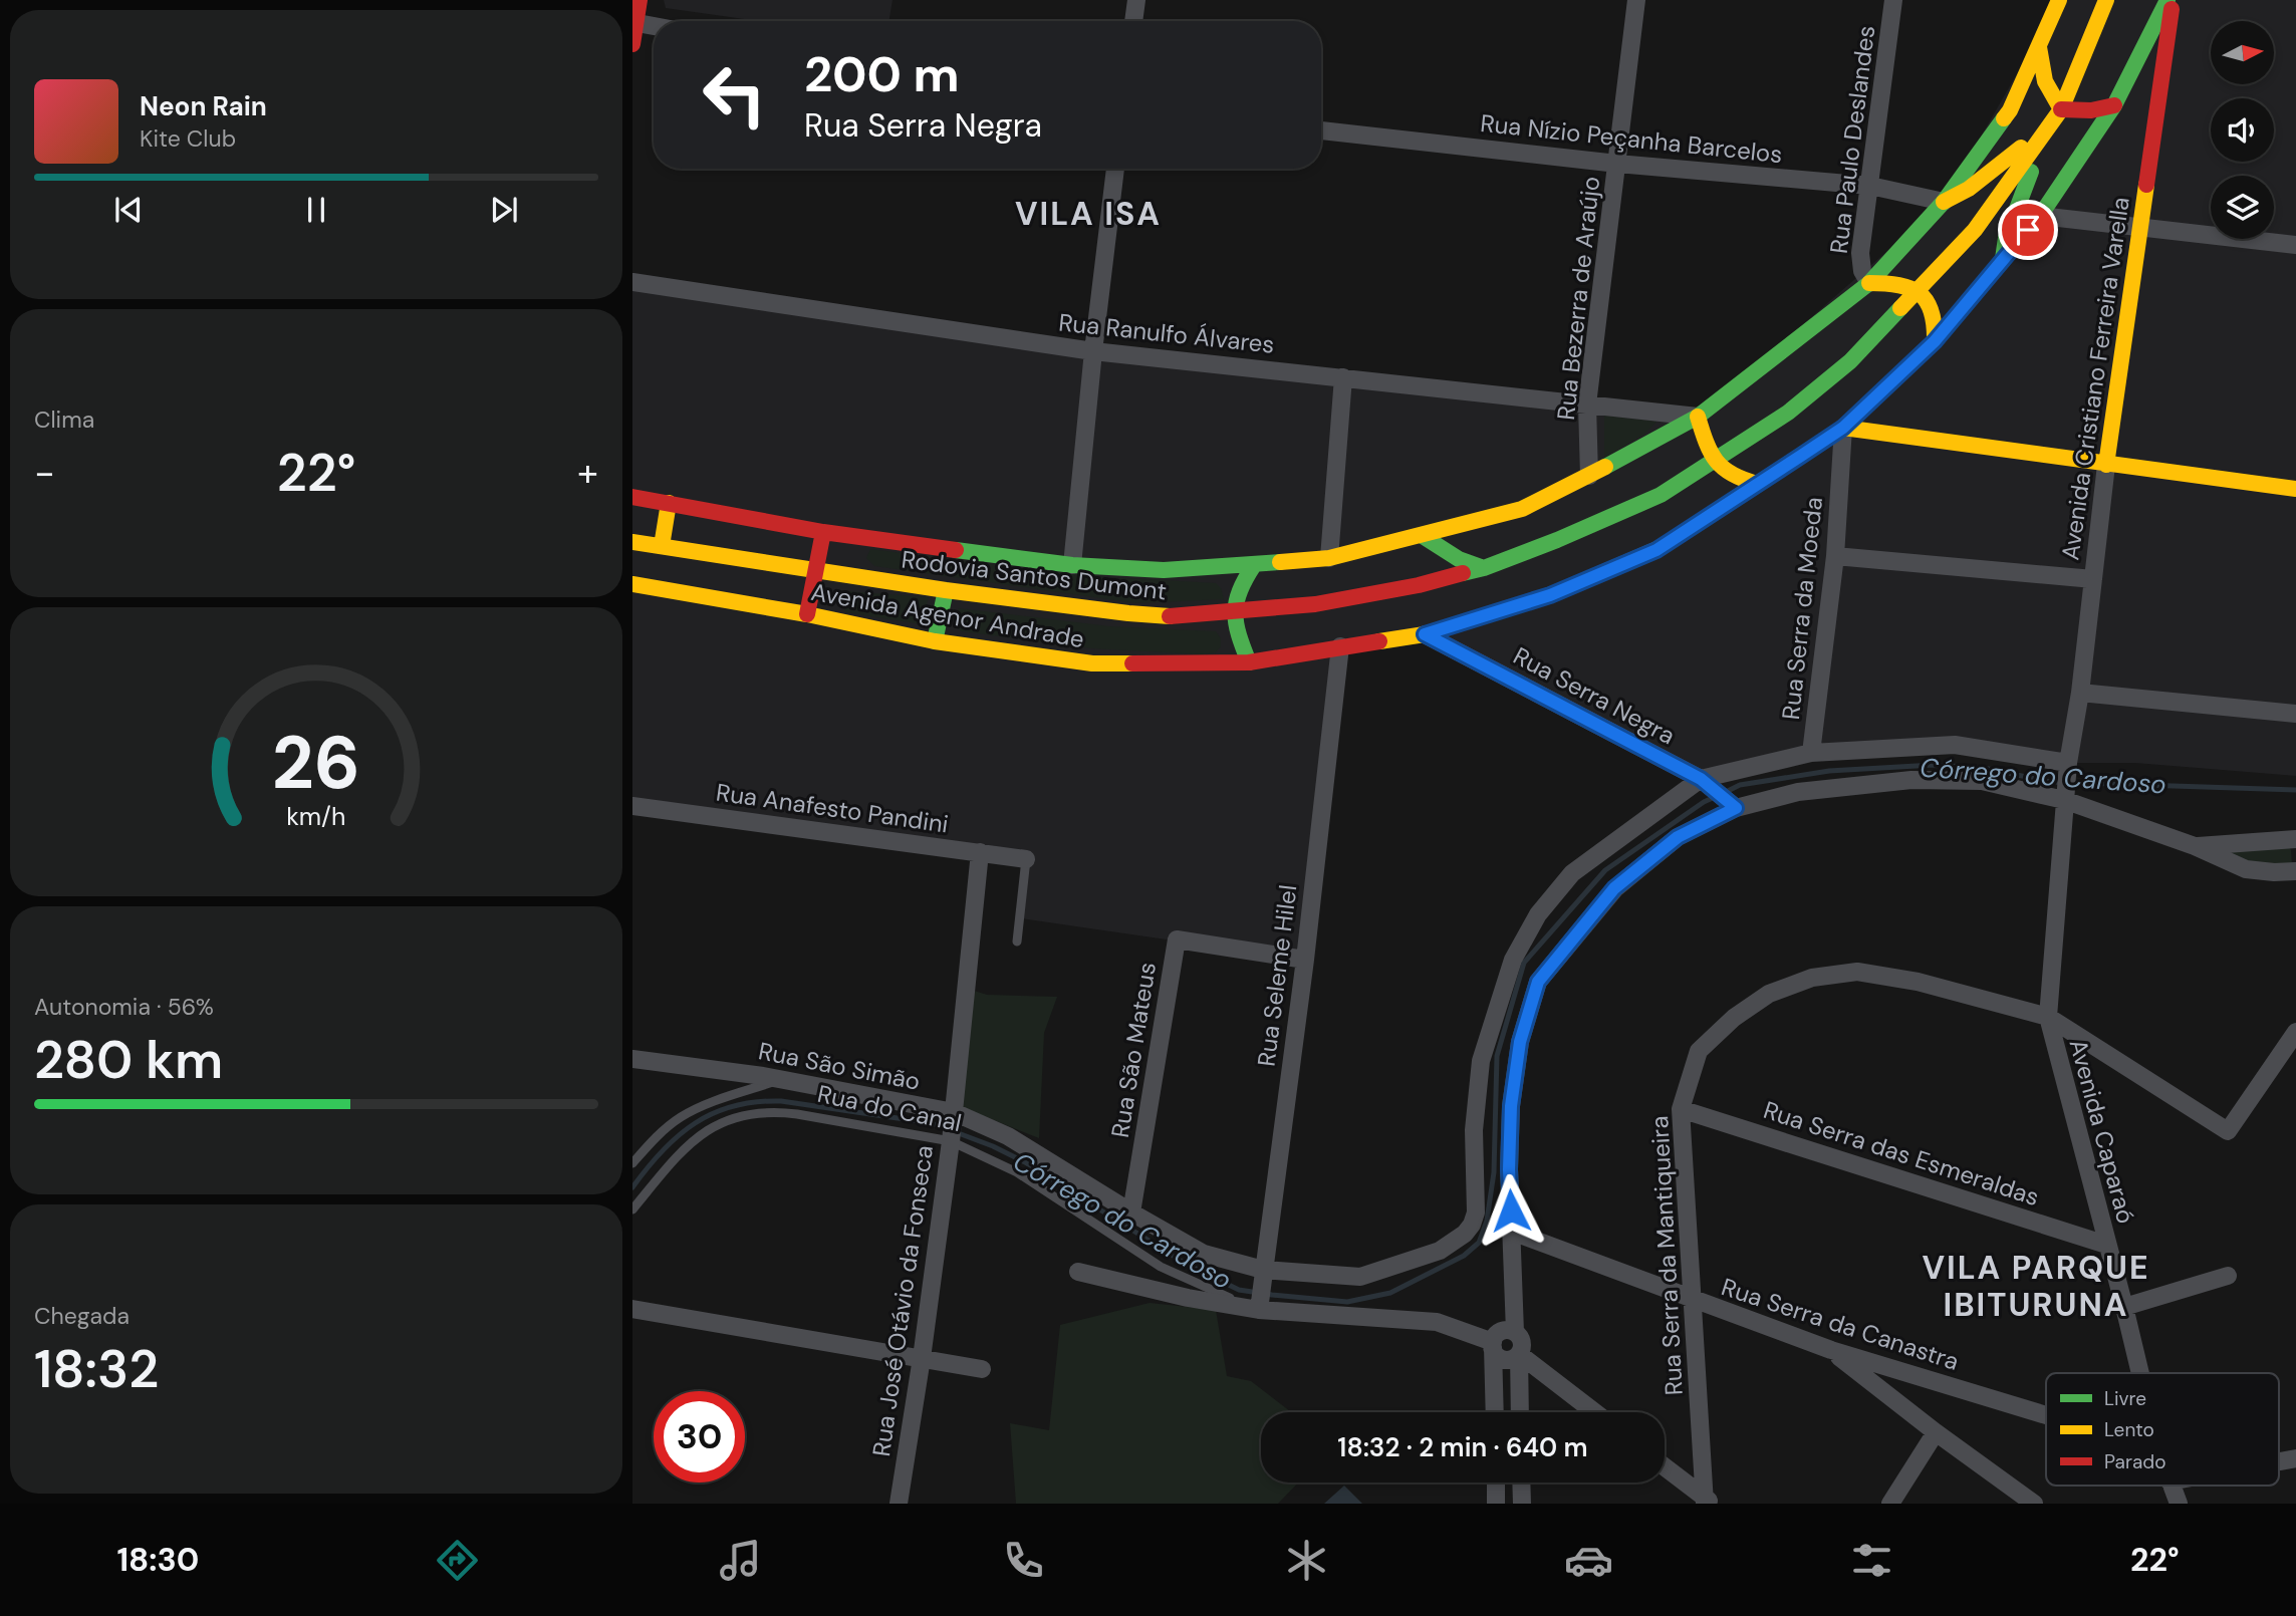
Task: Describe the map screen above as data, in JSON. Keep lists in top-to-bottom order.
{
  "streets": {
    "main road": ["Avenida Cristiano Ferreira Varella", "Rodovia Santos Dumont", "Avenida Agenor Andrade"],
    "street": [
      "Rua Nízio Peçanha Barcelos",
      "Rua Paulo Deslandes",
      "Rua Bezerra de Araújo",
      "Rua Ranulfo Álvares",
      "Rua Serra da Moeda",
      "Rua Serra Negra",
      "Rua Anafesto Pandini",
      "Rua Seleme Hilel",
      "Rua São Mateus",
      "Rua São Simão",
      "Rua do Canal",
      "Avenida Caparaó",
      "Rua Serra das Esmeraldas",
      "Rua Serra da Mantiqueira",
      "Rua José Otávio da Fonseca",
      "Rua Serra da Canastra"
    ]
  },
  "crossings": [
    ["Rua Nízio Peçanha Barcelos", "Rua Paulo Deslandes"],
    ["Rua Nízio Peçanha Barcelos", "Rua Bezerra de Araújo"],
    ["Rua Bezerra de Araújo", "Rua Ranulfo Álvares"],
    ["Avenida Cristiano Ferreira Varella", "Avenida Caparaó"],
    ["Rua Serra da Moeda", "Avenida Agenor Andrade"],
    ["Avenida Agenor Andrade", "Rua Serra Negra"],
    ["Avenida Agenor Andrade", "Rua Seleme Hilel"],
    ["Rua Serra Negra", "Rua do Canal"],
    ["Rua Anafesto Pandini", "Rua José Otávio da Fonseca"],
    ["Rua Seleme Hilel", "Rua São Mateus"],
    ["Rua Seleme Hilel", "Rua do Canal"],
    ["Rua São Mateus", "Rua do Canal"],
    ["Rua São Simão", "Rua do Canal"],
    ["Rua São Simão", "Rua José Otávio da Fonseca"],
    ["Rua do Canal", "Rua José Otávio da Fonseca"],
    ["Avenida Caparaó", "Rua Serra das Esmeraldas"],
    ["Avenida Caparaó", "Rua Serra da Mantiqueira"],
    ["Rua Serra das Esmeraldas", "Rua Serra da Mantiqueira"],
    ["Rua Serra da Mantiqueira", "Rua Serra da Canastra"]
  ],
  "districts": ["VILA ISA", "VILA PARQUE IBITURUNA"],
  "water": ["Córrego do Cardoso"],
  "legend": ["Livre", "Lento", "Parado"],
  "north": "right",
  "page": {
    "turn": ["200 m", "Rua Serra Negra"],
    "song": ["Neon Rain", "Kite Club"],
    "tile": [
      "Clima",
      ["Autonomia · 56%", "280 km"],
      ["Chegada", "18:32"]
    ],
    "heat": ["−", "22°", "+"],
    "limit": "30",
    "trip": "18:32 · 2 min · 640 m",
    "tabs": ["18:30", "22°"],
    "gauge": ["26", "km/h"]
  }
}
